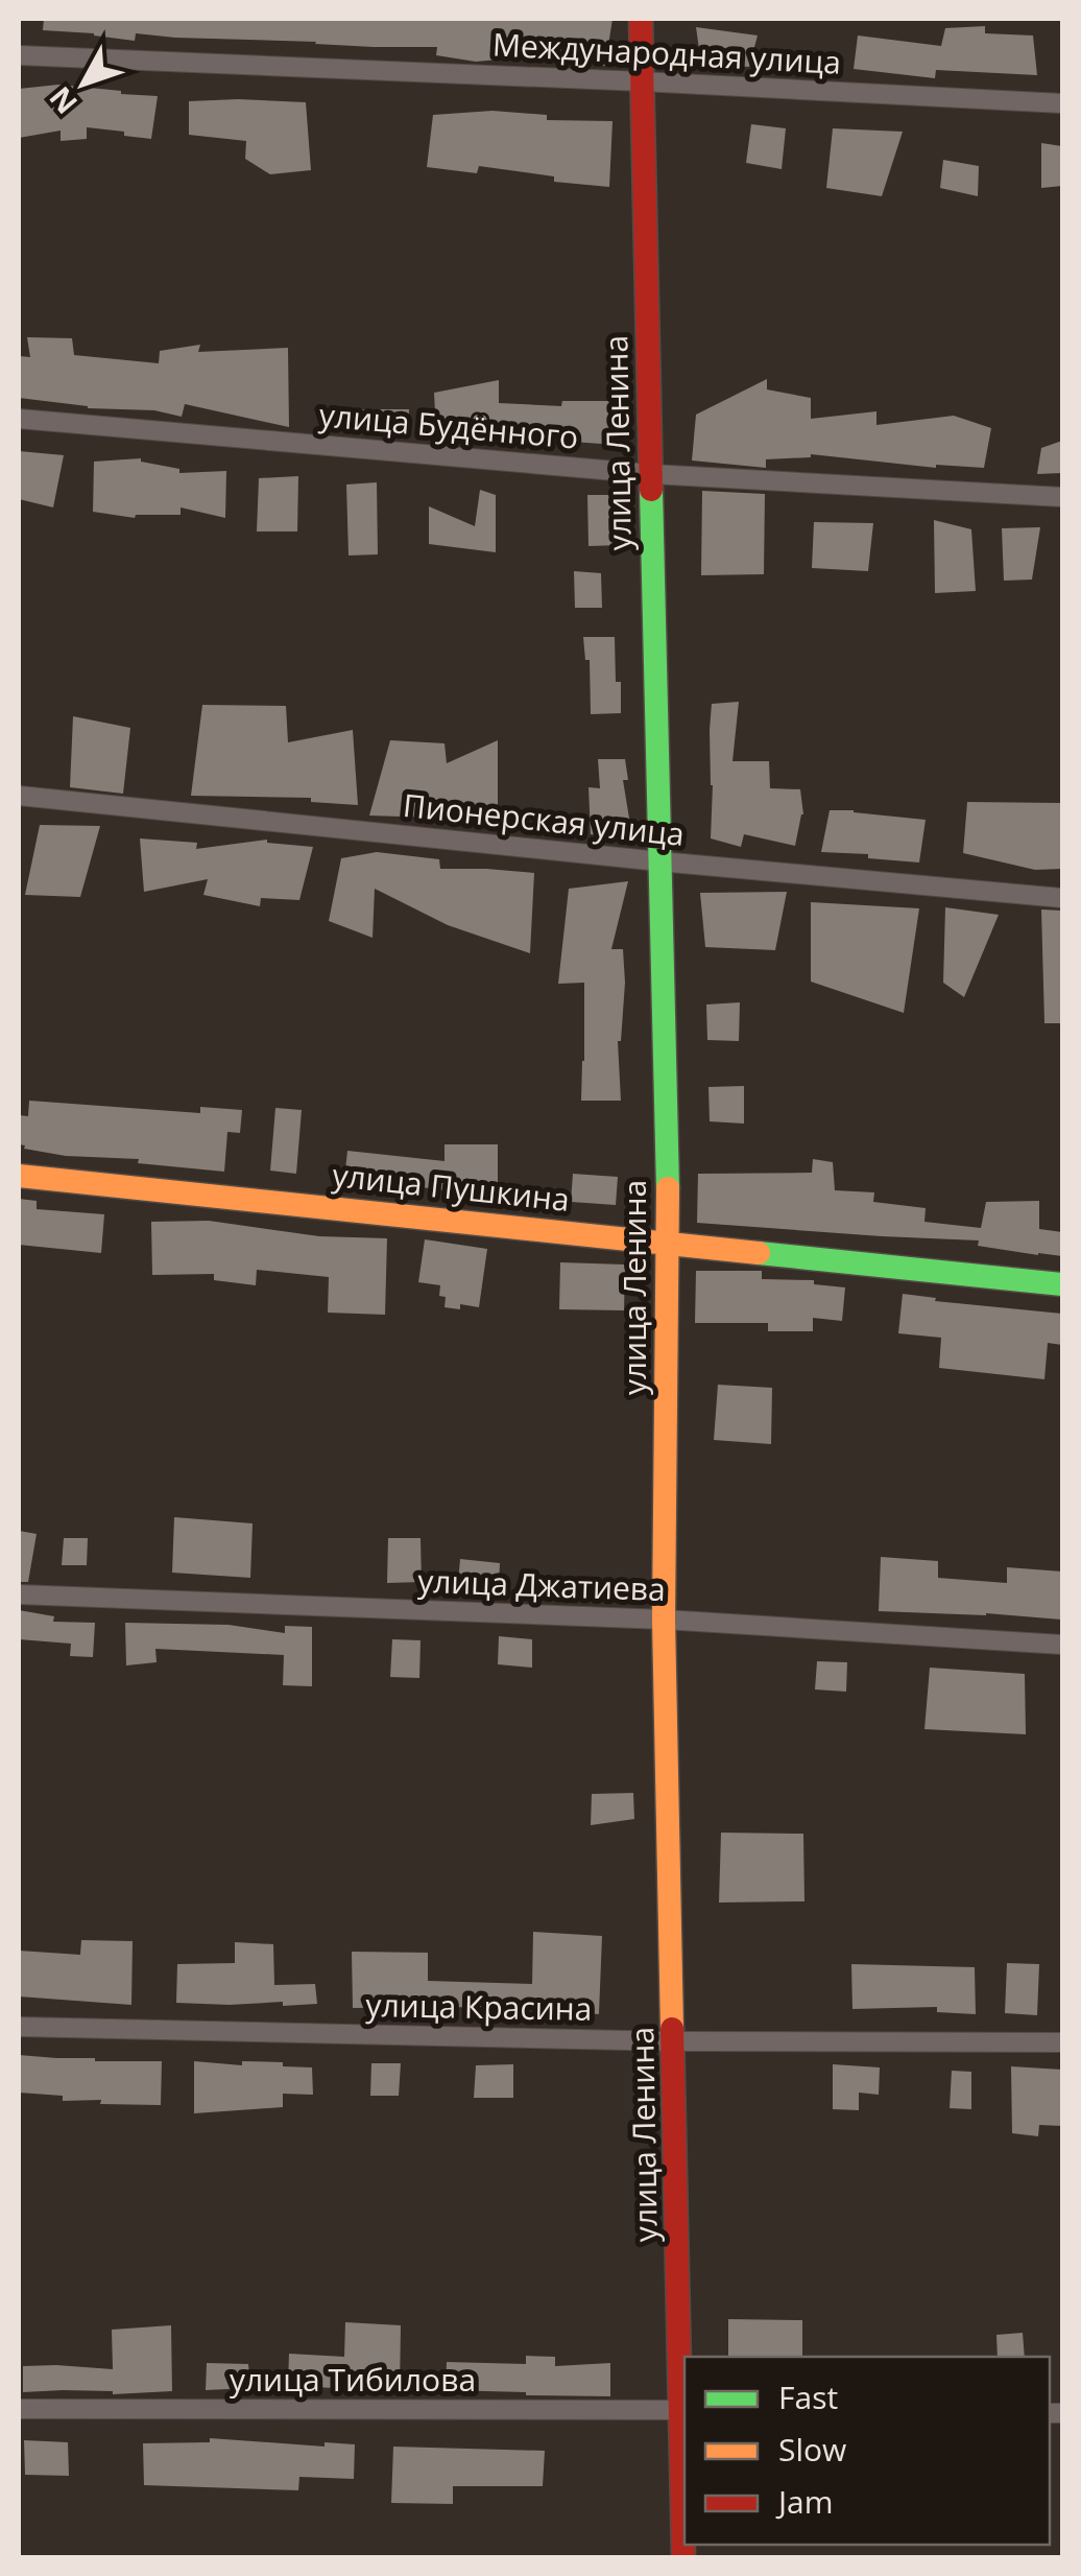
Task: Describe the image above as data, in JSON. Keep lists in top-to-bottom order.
{
  "streets": {
    "street": [
      "Международная улица",
      "улица Будённого",
      "улица Ленина",
      "Пионерская улица",
      "улица Пушкина",
      "улица Джатиева",
      "улица Красина",
      "улица Тибилова"
    ]
  },
  "crossings": [
    ["Международная улица", "улица Ленина"],
    ["улица Будённого", "улица Ленина"],
    ["улица Ленина", "Пионерская улица"],
    ["улица Ленина", "улица Пушкина"],
    ["улица Ленина", "улица Джатиева"],
    ["улица Ленина", "улица Красина"],
    ["улица Ленина", "улица Тибилова"]
  ],
  "legend": ["Fast", "Slow", "Jam"],
  "north": "bottom left"
}
